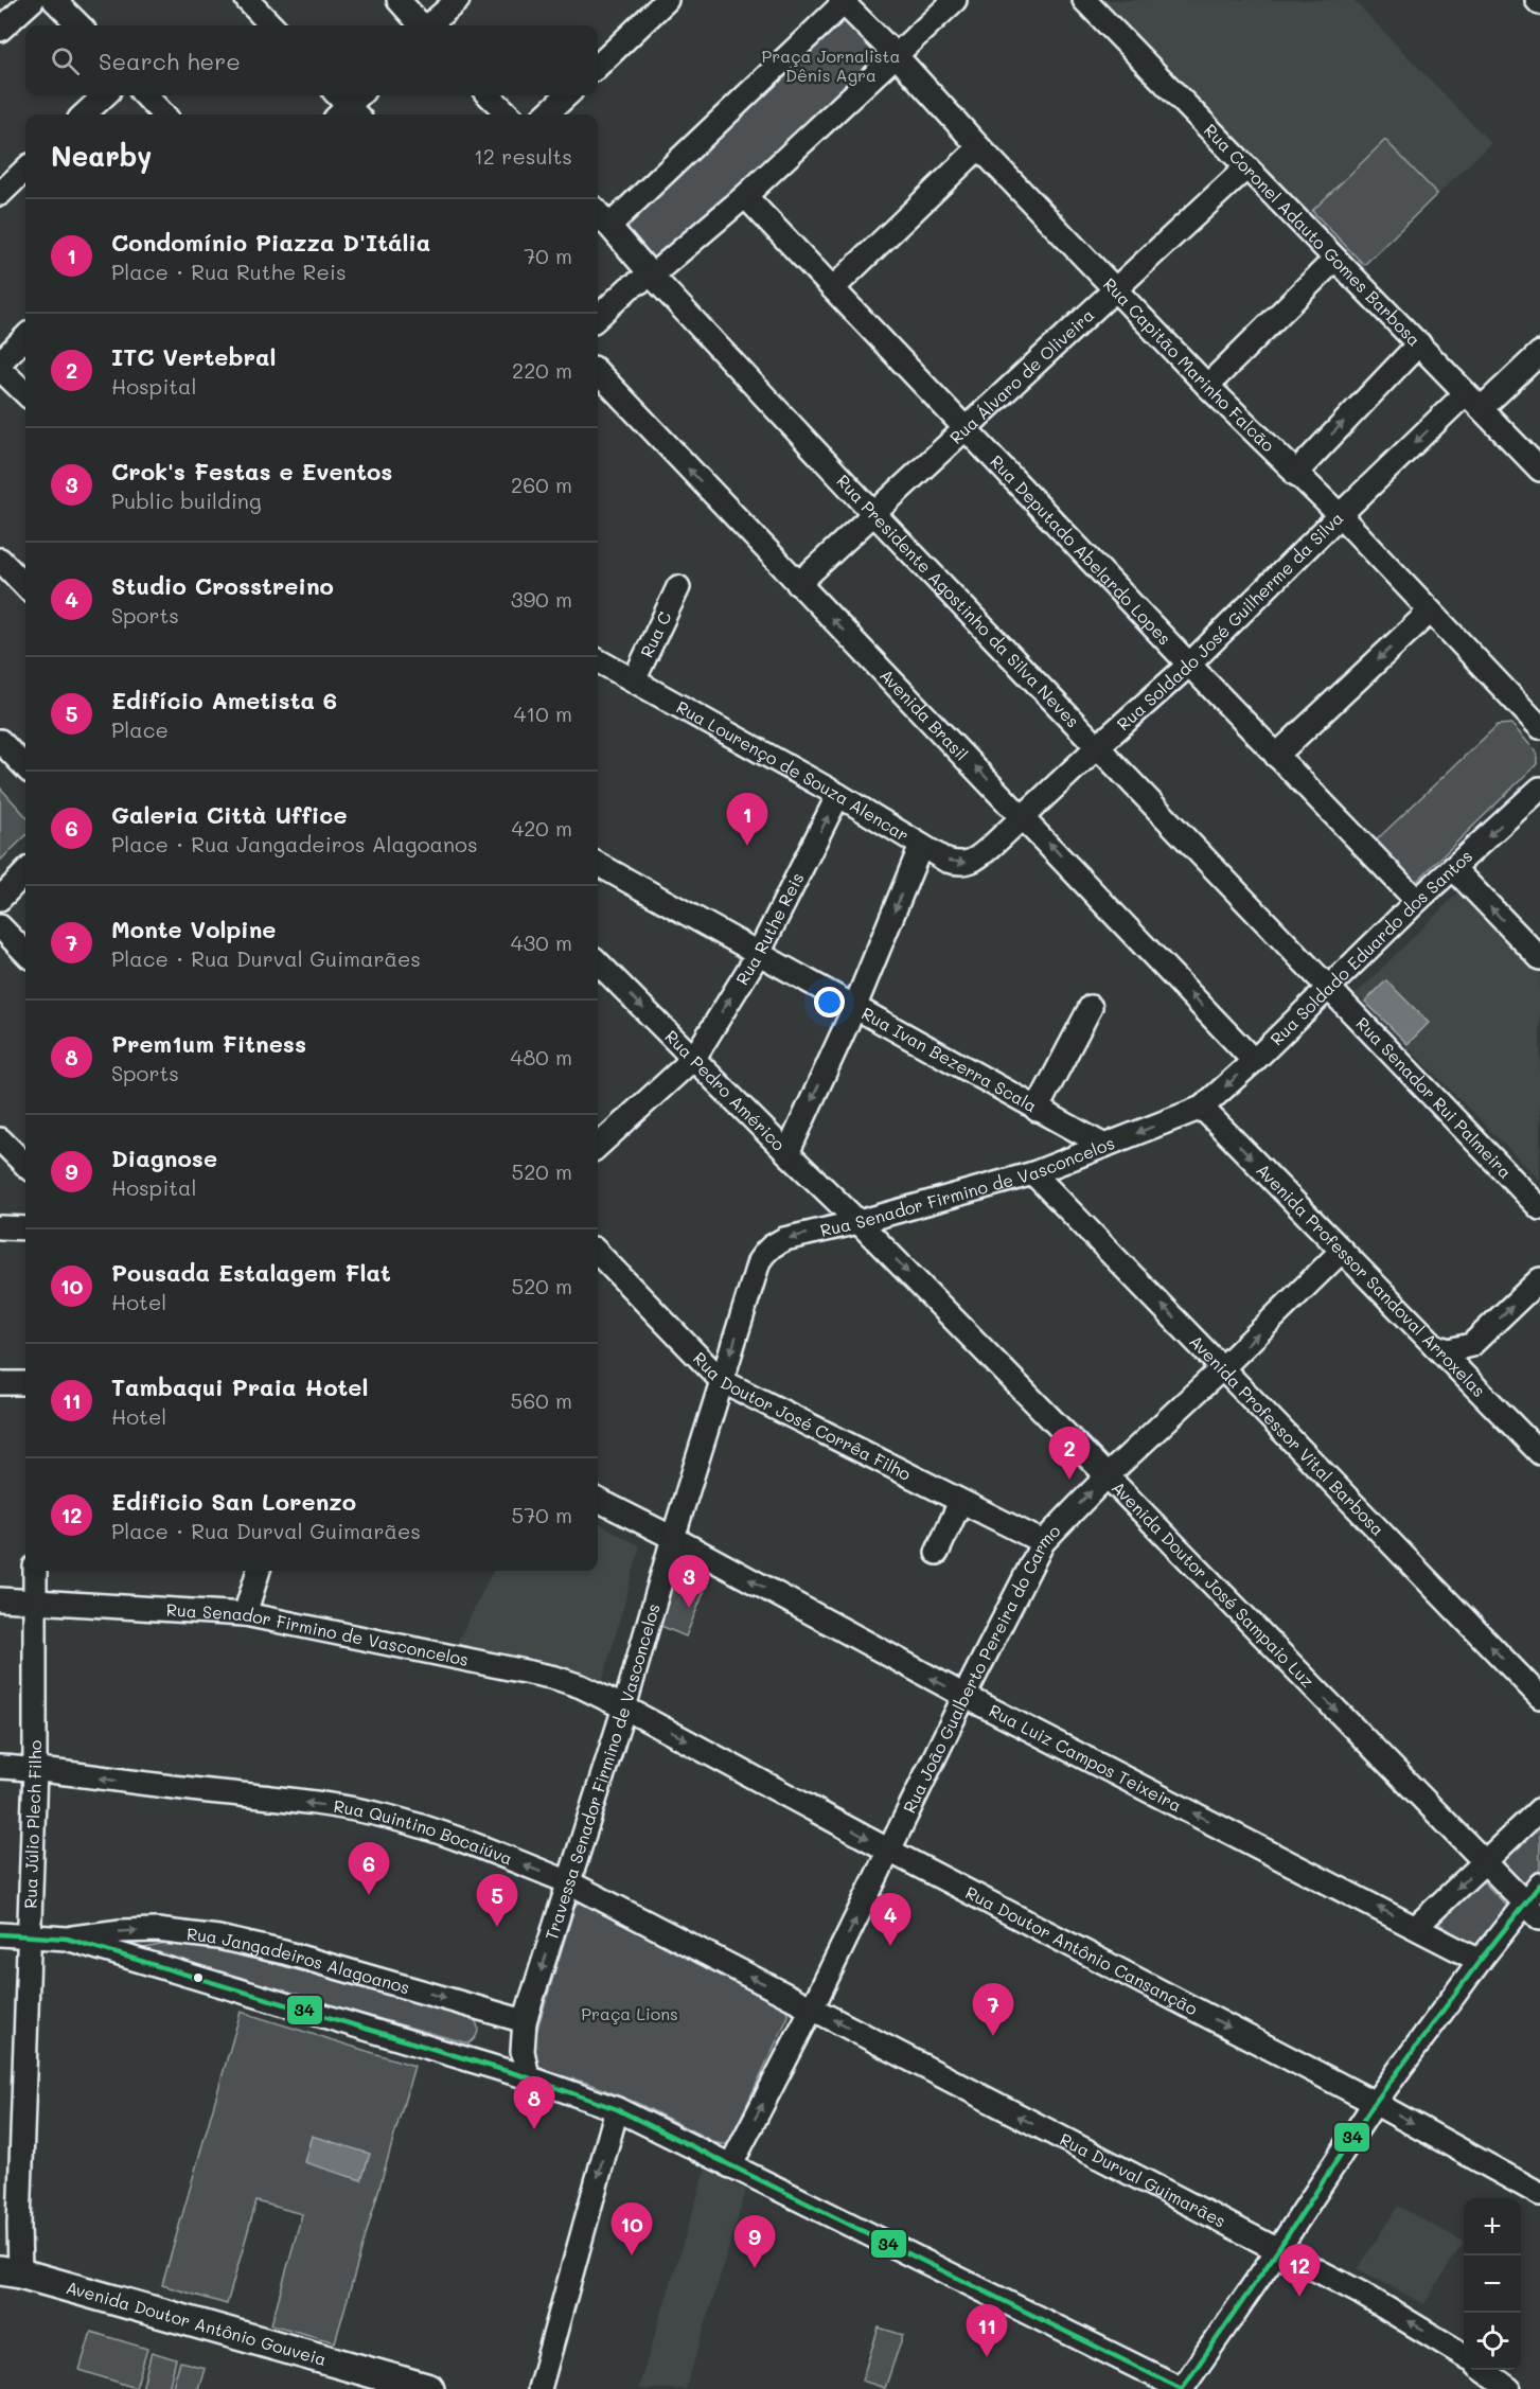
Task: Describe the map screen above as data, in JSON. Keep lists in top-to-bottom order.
{
  "streets": {
    "main road": ["Avenida Doutor Antônio Gouveia"],
    "street": [
      "Rua Coronel Adauto Gomes Barbosa",
      "Rua Capitão Marinho Falcão",
      "Rua Álvaro de Oliveira",
      "Rua Deputado Abelardo Lopes",
      "Rua Presidente Agostinho da Silva Neves",
      "Rua Soldado José Guilherme da Silva",
      "Rua C",
      "Avenida Brasil",
      "Rua Lourenço de Souza Alencar",
      "Rua Ruthe Reis",
      "Rua Soldado Eduardo dos Santos",
      "Rua Ivan Bezerra Scala",
      "Rua Pedro Américo",
      "Rua Senador Rui Palmeira",
      "Rua Senador Firmino de Vasconcelos",
      "Avenida Professor Sandoval Arroxelas",
      "Rua Doutor José Corrêa Filho",
      "Avenida Professor Vital Barbosa",
      "Avenida Doutor José Sampaio Luz",
      "Rua João Gualberto Pereira do Carmo",
      "Rua Luiz Campos Teixeira",
      "Travessa Senador Firmino de Vasconcelos",
      "Rua Júlio Plech Filho",
      "Rua Quintino Bocaiúva",
      "Rua Doutor Antônio Cansanção",
      "Rua Jangadeiros Alagoanos",
      "Rua Durval Guimarães"
    ]
  },
  "crossings": [
    ["Rua Coronel Adauto Gomes Barbosa", "Rua Álvaro de Oliveira"],
    ["Rua Coronel Adauto Gomes Barbosa", "Rua Soldado José Guilherme da Silva"],
    ["Rua Capitão Marinho Falcão", "Rua Álvaro de Oliveira"],
    ["Rua Capitão Marinho Falcão", "Rua Soldado José Guilherme da Silva"],
    ["Rua Álvaro de Oliveira", "Rua Deputado Abelardo Lopes"],
    ["Rua Álvaro de Oliveira", "Rua Presidente Agostinho da Silva Neves"],
    ["Rua Álvaro de Oliveira", "Avenida Brasil"],
    ["Rua Deputado Abelardo Lopes", "Rua Soldado José Guilherme da Silva"],
    ["Rua Deputado Abelardo Lopes", "Rua Soldado Eduardo dos Santos"],
    ["Rua Presidente Agostinho da Silva Neves", "Rua Soldado José Guilherme da Silva"],
    ["Rua Presidente Agostinho da Silva Neves", "Rua Soldado Eduardo dos Santos"],
    ["Rua Presidente Agostinho da Silva Neves", "Rua Senador Rui Palmeira"],
    ["Rua Soldado José Guilherme da Silva", "Avenida Brasil"],
    ["Rua Soldado José Guilherme da Silva", "Rua Lourenço de Souza Alencar"],
    ["Rua C", "Rua Lourenço de Souza Alencar"],
    ["Avenida Brasil", "Rua Soldado Eduardo dos Santos"],
    ["Rua Lourenço de Souza Alencar", "Rua Ruthe Reis"],
    ["Rua Ruthe Reis", "Rua Ivan Bezerra Scala"],
    ["Rua Ruthe Reis", "Rua Pedro Américo"],
    ["Rua Soldado Eduardo dos Santos", "Rua Senador Rui Palmeira"],
    ["Rua Soldado Eduardo dos Santos", "Rua Senador Firmino de Vasconcelos"],
    ["Rua Soldado Eduardo dos Santos", "Avenida Professor Sandoval Arroxelas"],
    ["Rua Ivan Bezerra Scala", "Rua Senador Firmino de Vasconcelos"],
    ["Rua Pedro Américo", "Rua Senador Firmino de Vasconcelos"],
    ["Rua Pedro Américo", "Avenida Doutor José Sampaio Luz"],
    ["Rua Senador Firmino de Vasconcelos", "Avenida Professor Sandoval Arroxelas"],
    ["Rua Senador Firmino de Vasconcelos", "Avenida Professor Vital Barbosa"],
    ["Rua Senador Firmino de Vasconcelos", "Avenida Doutor José Sampaio Luz"],
    ["Rua Senador Firmino de Vasconcelos", "Travessa Senador Firmino de Vasconcelos"],
    ["Rua Senador Firmino de Vasconcelos", "Rua Júlio Plech Filho"],
    ["Rua Senador Firmino de Vasconcelos", "Rua Doutor Antônio Cansanção"],
    ["Avenida Professor Sandoval Arroxelas", "Rua João Gualberto Pereira do Carmo"],
    ["Rua Doutor José Corrêa Filho", "Rua João Gualberto Pereira do Carmo"],
    ["Rua Doutor José Corrêa Filho", "Travessa Senador Firmino de Vasconcelos"],
    ["Avenida Professor Vital Barbosa", "Rua João Gualberto Pereira do Carmo"],
    ["Avenida Doutor José Sampaio Luz", "Rua João Gualberto Pereira do Carmo"],
    ["Rua João Gualberto Pereira do Carmo", "Rua Luiz Campos Teixeira"],
    ["Rua João Gualberto Pereira do Carmo", "Rua Quintino Bocaiúva"],
    ["Rua João Gualberto Pereira do Carmo", "Rua Doutor Antônio Cansanção"],
    ["Rua João Gualberto Pereira do Carmo", "Rua Jangadeiros Alagoanos"],
    ["Rua João Gualberto Pereira do Carmo", "Rua Durval Guimarães"],
    ["Rua Luiz Campos Teixeira", "Travessa Senador Firmino de Vasconcelos"],
    ["Travessa Senador Firmino de Vasconcelos", "Rua Quintino Bocaiúva"],
    ["Travessa Senador Firmino de Vasconcelos", "Rua Doutor Antônio Cansanção"],
    ["Travessa Senador Firmino de Vasconcelos", "Rua Jangadeiros Alagoanos"],
    ["Rua Júlio Plech Filho", "Rua Quintino Bocaiúva"],
    ["Rua Júlio Plech Filho", "Rua Jangadeiros Alagoanos"],
    ["Rua Júlio Plech Filho", "Avenida Doutor Antônio Gouveia"],
    ["Rua Quintino Bocaiúva", "Rua Durval Guimarães"]
  ],
  "one_way": [
    "Avenida Brasil",
    "Rua Soldado Eduardo dos Santos",
    "Rua Pedro Américo",
    "Avenida Professor Sandoval Arroxelas",
    "Avenida Professor Vital Barbosa",
    "Avenida Doutor José Sampaio Luz",
    "Rua João Gualberto Pereira do Carmo",
    "Rua Luiz Campos Teixeira",
    "Rua Quintino Bocaiúva",
    "Rua Doutor Antônio Cansanção",
    "Rua Durval Guimarães"
  ],
  "parks": ["Praça Jornalista Dênis Agra", "Praça Lions"],
  "lines": ["transit line 34"],
  "page": {
    "search": "Search here",
    "heading": ["Nearby", "12 results"],
    "list": [
      {
        "mark": "1",
        "name": "Condomínio Piazza D'Itália",
        "note": "Place · Rua Ruthe Reis",
        "value": "70 m"
      },
      {
        "mark": "2",
        "name": "ITC Vertebral",
        "note": "Hospital",
        "value": "220 m"
      },
      {
        "mark": "3",
        "name": "Crok's Festas e Eventos",
        "note": "Public building",
        "value": "260 m"
      },
      {
        "mark": "4",
        "name": "Studio Crosstreino",
        "note": "Sports",
        "value": "390 m"
      },
      {
        "mark": "5",
        "name": "Edifício Ametista 6",
        "note": "Place",
        "value": "410 m"
      },
      {
        "mark": "6",
        "name": "Galeria Città Uffice",
        "note": "Place · Rua Jangadeiros Alagoanos",
        "value": "420 m"
      },
      {
        "mark": "7",
        "name": "Monte Volpine",
        "note": "Place · Rua Durval Guimarães",
        "value": "430 m"
      },
      {
        "mark": "8",
        "name": "Prem1um Fitness",
        "note": "Sports",
        "value": "480 m"
      },
      {
        "mark": "9",
        "name": "Diagnose",
        "note": "Hospital",
        "value": "520 m"
      },
      {
        "mark": "10",
        "name": "Pousada Estalagem Flat",
        "note": "Hotel",
        "value": "520 m"
      },
      {
        "mark": "11",
        "name": "Tambaqui Praia Hotel",
        "note": "Hotel",
        "value": "560 m"
      },
      {
        "mark": "12",
        "name": "Edificio San Lorenzo",
        "note": "Place · Rua Durval Guimarães",
        "value": "570 m"
      }
    ],
    "pins": [
      "1",
      "2",
      "3",
      "6",
      "5",
      "4",
      "7",
      "8",
      "10",
      "9",
      "12",
      "11"
    ],
    "map_buttons": ["+", "−"]
  }
}
